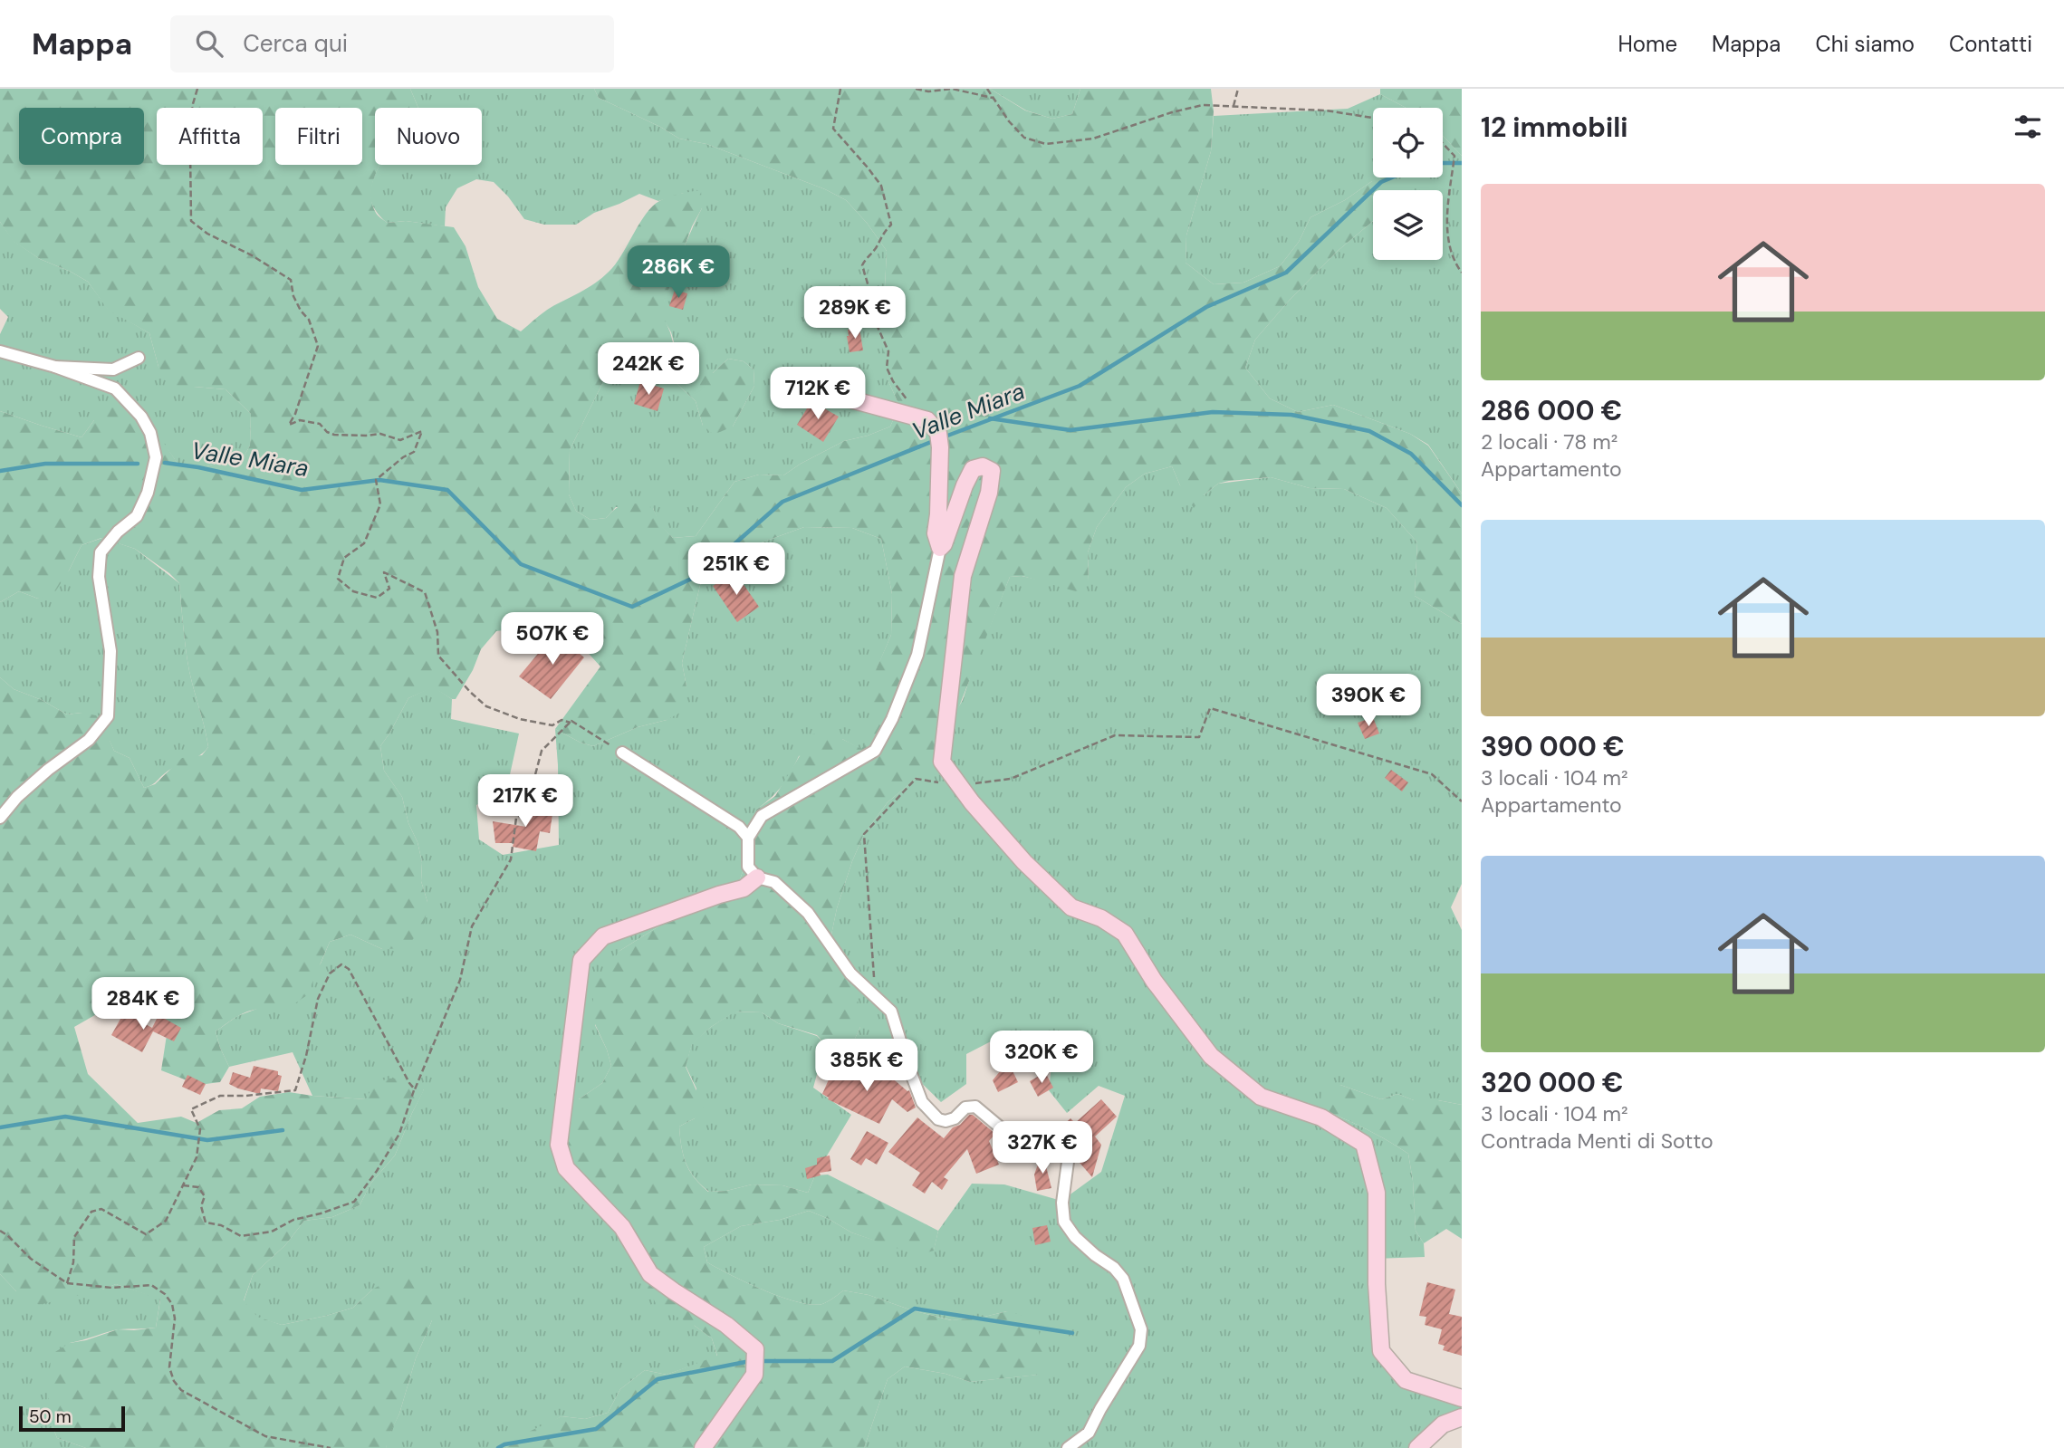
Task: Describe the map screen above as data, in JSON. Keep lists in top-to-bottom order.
{
  "water": ["Valle Miara"],
  "scale_bar": "50 m",
  "page": {
    "header": "Mappa",
    "search": "Cerca qui",
    "nav": [
      "Home",
      "Mappa",
      "Chi siamo",
      "Contatti"
    ],
    "heading": "12 immobili",
    "chip": [
      "Compra",
      "Affitta",
      "Filtri",
      "Nuovo"
    ],
    "list": [
      {
        "name": "286 000 €",
        "note": "2 locali · 78 m² · Appartamento"
      },
      {
        "name": "390 000 €",
        "note": "3 locali · 104 m² · Appartamento"
      },
      {
        "name": "320 000 €",
        "note": "3 locali · 104 m² · Contrada Menti di Sotto"
      }
    ],
    "price": [
      "286K €",
      "289K €",
      "242K €",
      "712K €",
      "251K €",
      "507K €",
      "390K €",
      "217K €",
      "284K €",
      "320K €",
      "385K €",
      "327K €"
    ],
    "scale": "50 m"
  }
}
